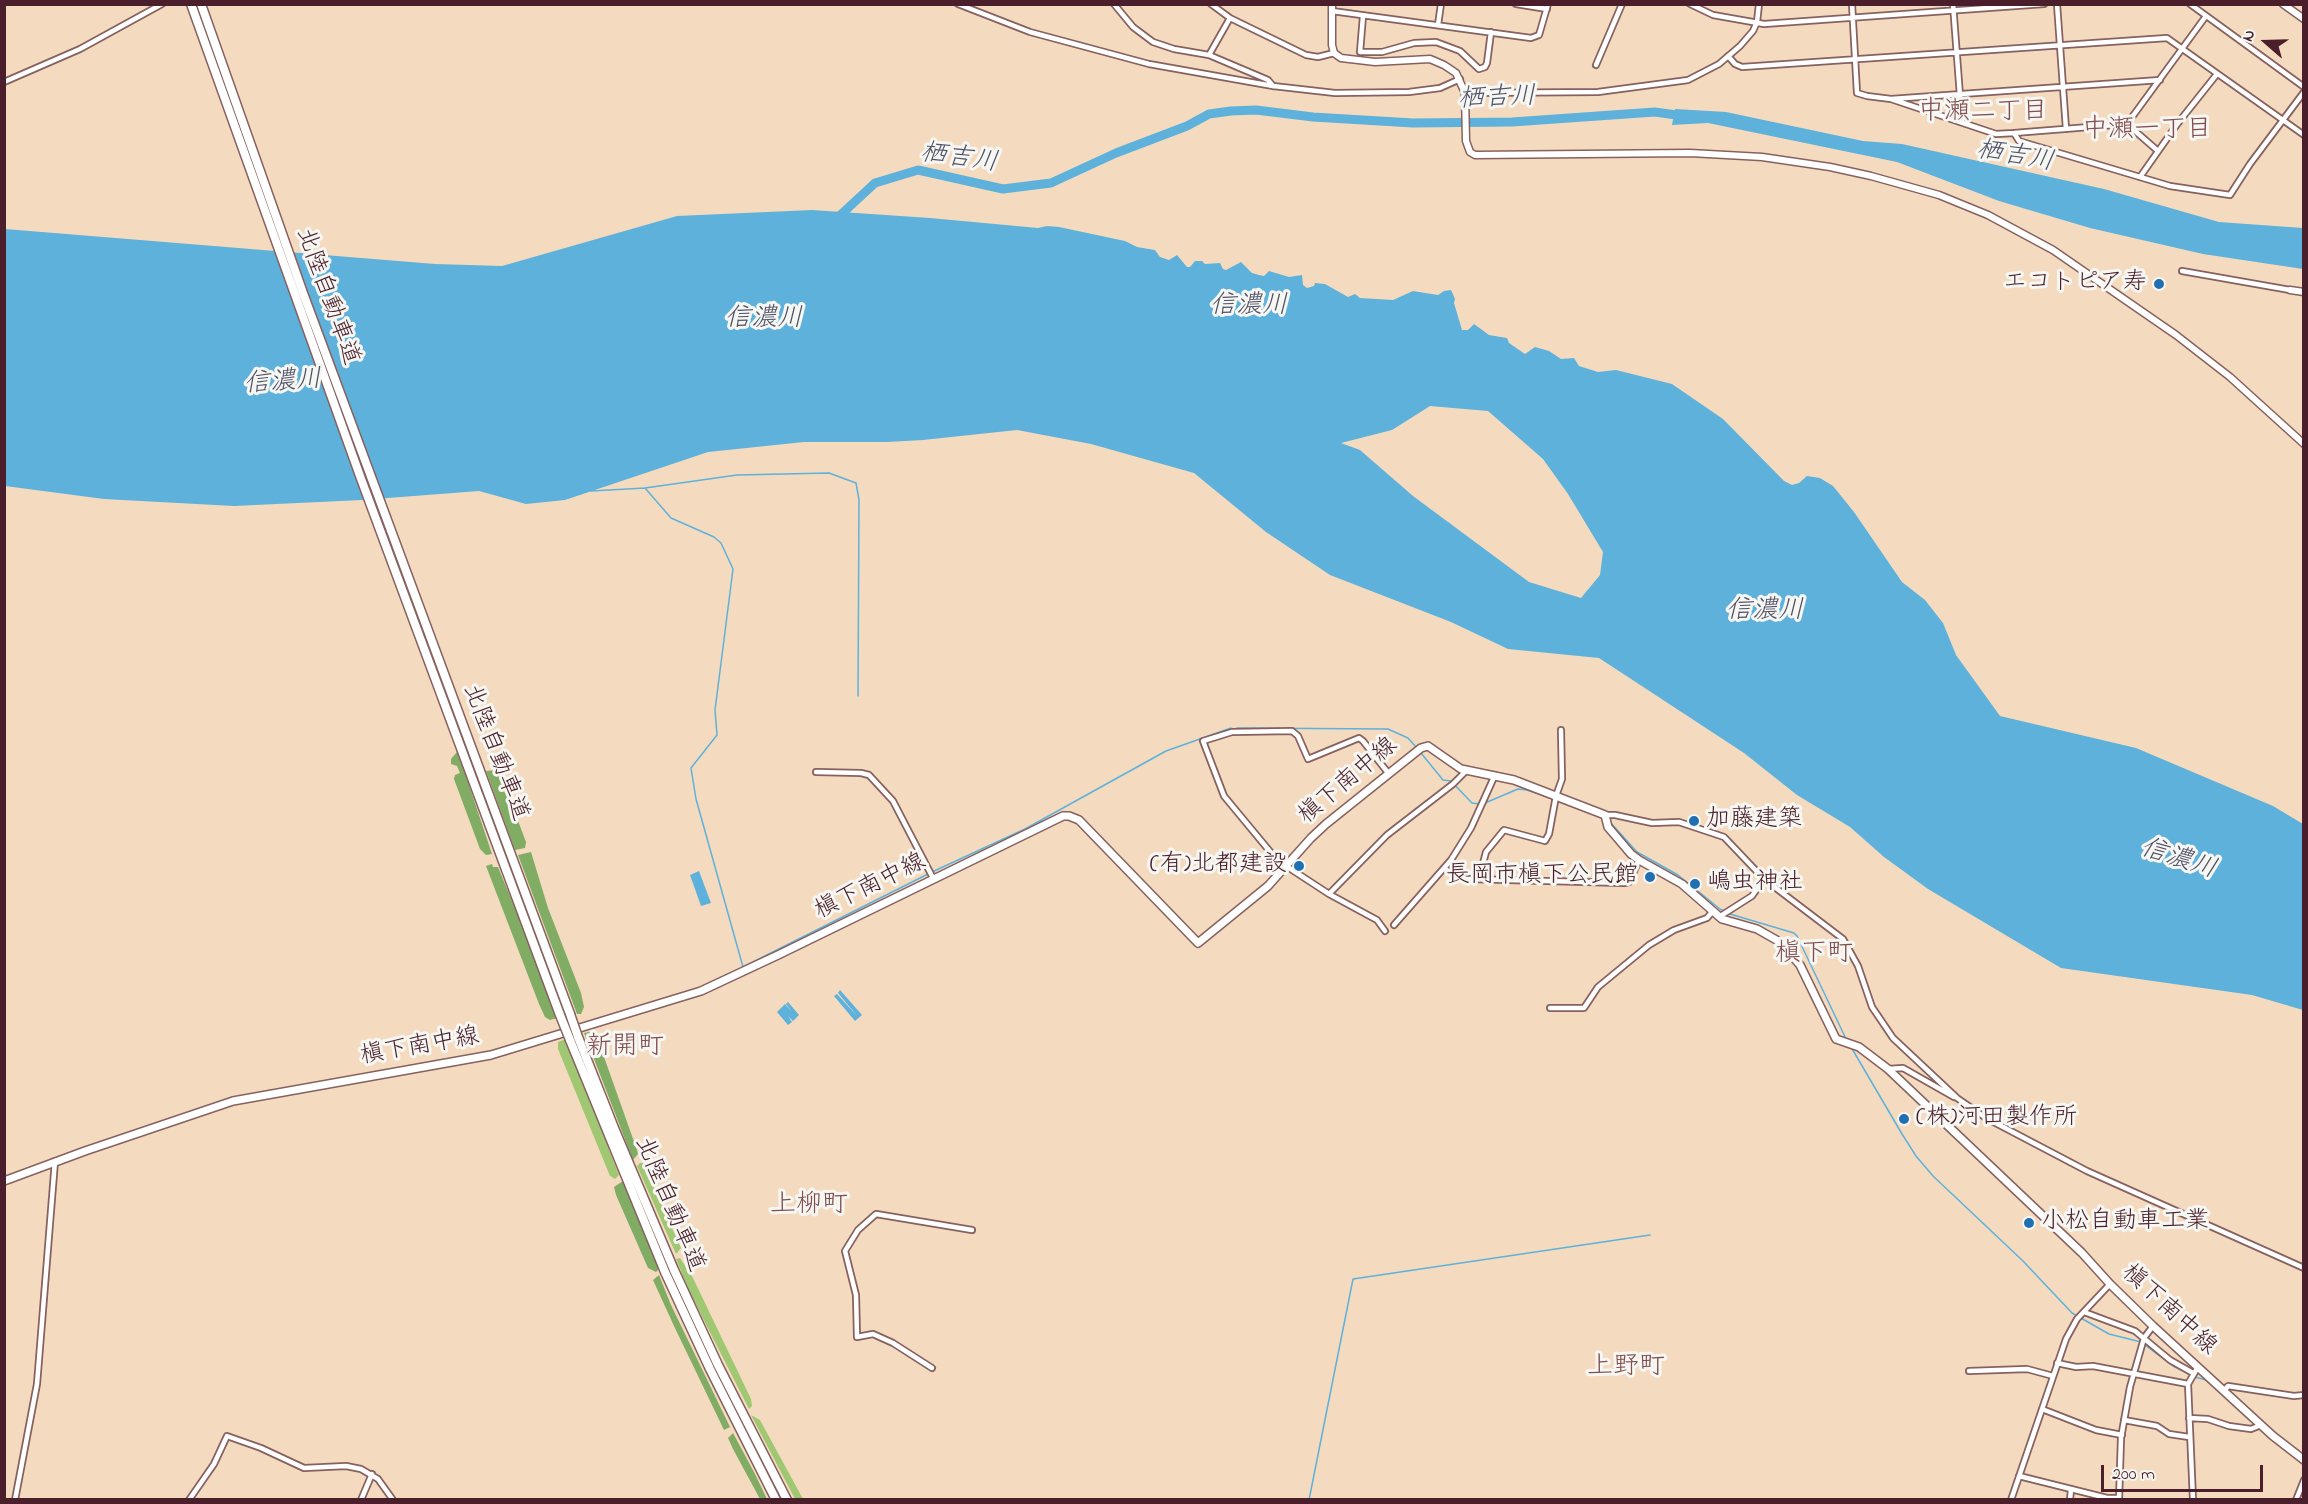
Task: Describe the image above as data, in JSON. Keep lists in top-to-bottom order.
{
  "streets": {
    "highway": ["北陸自動車道"],
    "main road": ["槇下南中線"]
  },
  "districts": [
    "中瀬二丁目",
    "中瀬一丁目",
    "槇下町",
    "新開町",
    "上柳町",
    "上野町"
  ],
  "water": ["栖吉川", "信濃川"],
  "places": [
    "エコトピア寿",
    "加藤建築",
    "(有)北都建設",
    "長岡市槇下公民館",
    "嶋虫神社",
    "(株)河田製作所",
    "小松自動車工業"
  ],
  "scale_bar": "200 m",
  "north": "left"
}
